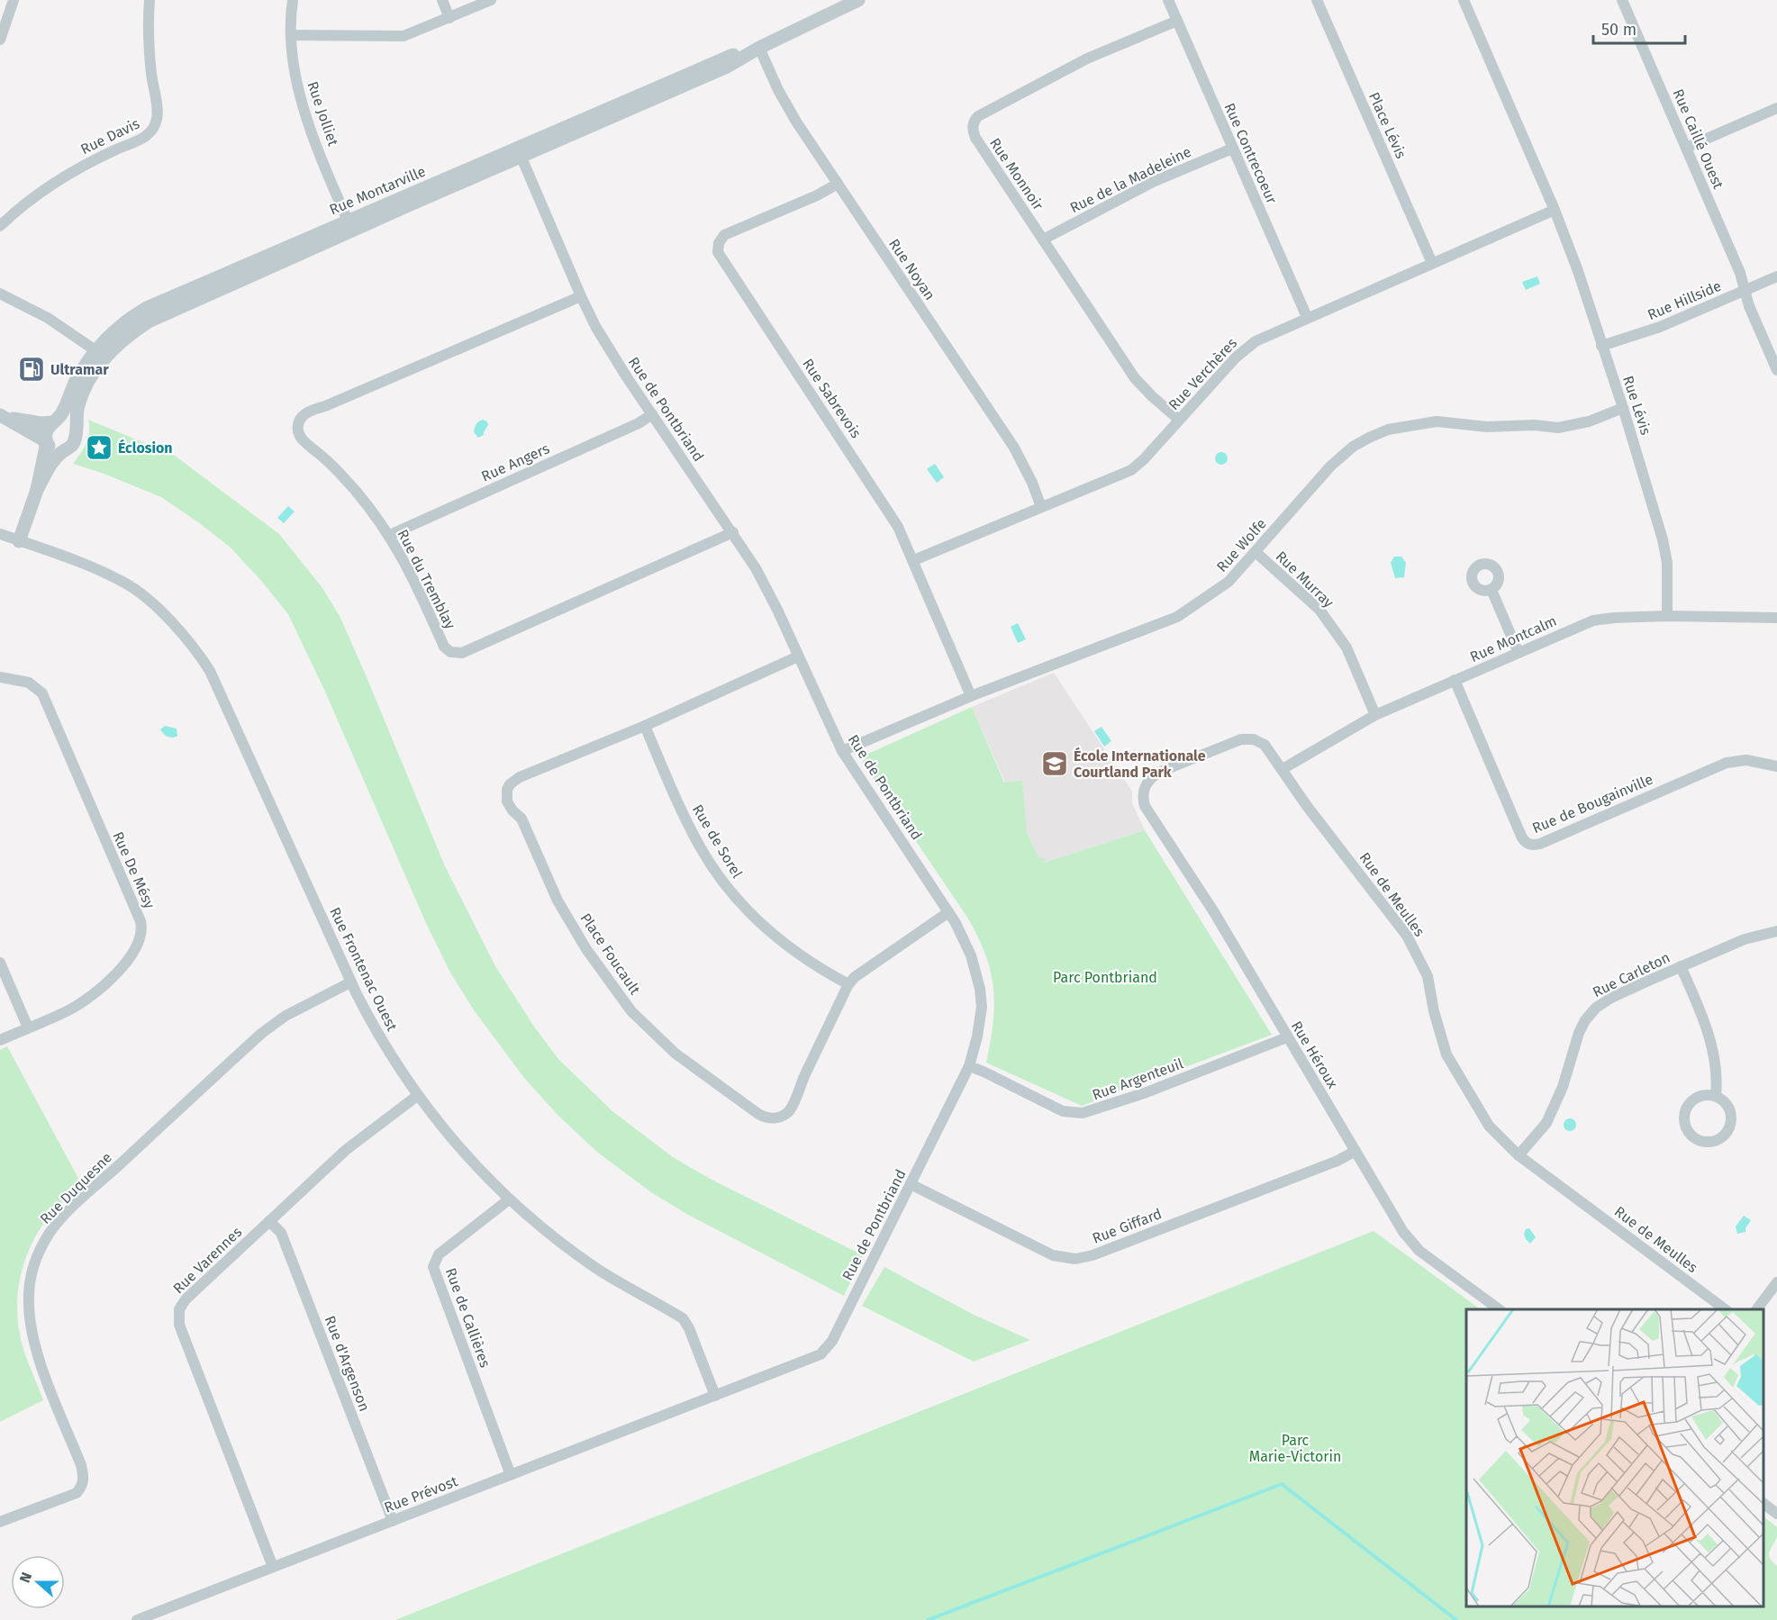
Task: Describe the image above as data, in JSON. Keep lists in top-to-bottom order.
{
  "streets": {
    "street": [
      "Rue Jolliet",
      "Place Lévis",
      "Rue Davis",
      "Rue Caillé Ouest",
      "Rue Contrecoeur",
      "Rue Monnoir",
      "Rue de la Madeleine",
      "Rue Montarville",
      "Rue Noyan",
      "Rue Hillside",
      "Rue Verchères",
      "Rue Sabrevois",
      "Rue Lévis",
      "Rue de Pontbriand",
      "Rue Angers",
      "Rue Wolfe",
      "Rue du Tremblay",
      "Rue Murray",
      "Rue Montcalm",
      "Rue de Bougainville",
      "Rue de Sorel",
      "Rue De Mésy",
      "Rue de Meulles",
      "Place Foucault",
      "Rue Frontenac Ouest",
      "Rue Carleton",
      "Rue Héroux",
      "Rue Argenteuil",
      "Rue Duquesne",
      "Rue Giffard",
      "Rue Varennes",
      "Rue de Callières",
      "Rue d'Argenson",
      "Rue Prévost"
    ]
  },
  "crossings": [
    ["Rue Jolliet", "Rue Montarville"],
    ["Place Lévis", "Rue Verchères"],
    ["Rue Caillé Ouest", "Rue Hillside"],
    ["Rue Contrecoeur", "Rue Monnoir"],
    ["Rue Contrecoeur", "Rue de la Madeleine"],
    ["Rue Contrecoeur", "Rue Verchères"],
    ["Rue Monnoir", "Rue de la Madeleine"],
    ["Rue Monnoir", "Rue Verchères"],
    ["Rue Montarville", "Rue Noyan"],
    ["Rue Montarville", "Rue de Pontbriand"],
    ["Rue Montarville", "Rue Frontenac Ouest"],
    ["Rue Noyan", "Rue Verchères"],
    ["Rue Noyan", "Rue Sabrevois"],
    ["Rue Hillside", "Rue Lévis"],
    ["Rue Verchères", "Rue Sabrevois"],
    ["Rue Verchères", "Rue Lévis"],
    ["Rue Sabrevois", "Rue Wolfe"],
    ["Rue Lévis", "Rue Wolfe"],
    ["Rue Lévis", "Rue Montcalm"],
    ["Rue de Pontbriand", "Rue Angers"],
    ["Rue de Pontbriand", "Rue Wolfe"],
    ["Rue de Pontbriand", "Rue du Tremblay"],
    ["Rue de Pontbriand", "Place Foucault"],
    ["Rue de Pontbriand", "Rue Frontenac Ouest"],
    ["Rue de Pontbriand", "Rue Argenteuil"],
    ["Rue de Pontbriand", "Rue Giffard"],
    ["Rue de Pontbriand", "Rue Prévost"],
    ["Rue Angers", "Rue du Tremblay"],
    ["Rue Wolfe", "Rue Murray"],
    ["Rue Murray", "Rue Montcalm"],
    ["Rue Montcalm", "Rue de Bougainville"],
    ["Rue Montcalm", "Rue de Meulles"],
    ["Rue de Sorel", "Place Foucault"],
    ["Rue de Meulles", "Rue Carleton"],
    ["Rue de Meulles", "Rue Héroux"],
    ["Rue Frontenac Ouest", "Rue Duquesne"],
    ["Rue Frontenac Ouest", "Rue Varennes"],
    ["Rue Frontenac Ouest", "Rue de Callières"],
    ["Rue Frontenac Ouest", "Rue Prévost"],
    ["Rue Héroux", "Rue Argenteuil"],
    ["Rue Héroux", "Rue Giffard"],
    ["Rue Varennes", "Rue d'Argenson"],
    ["Rue Varennes", "Rue Prévost"],
    ["Rue de Callières", "Rue Prévost"],
    ["Rue d'Argenson", "Rue Prévost"]
  ],
  "parks": ["Parc Pontbriand", "Parc Marie-Victorin"],
  "places": {
    "fuel station": ["Ultramar"],
    "place": ["Éclosion"],
    "school or university": ["École Internationale Courtland Park"]
  },
  "scale_bar": "50 m",
  "north": "left"
}
